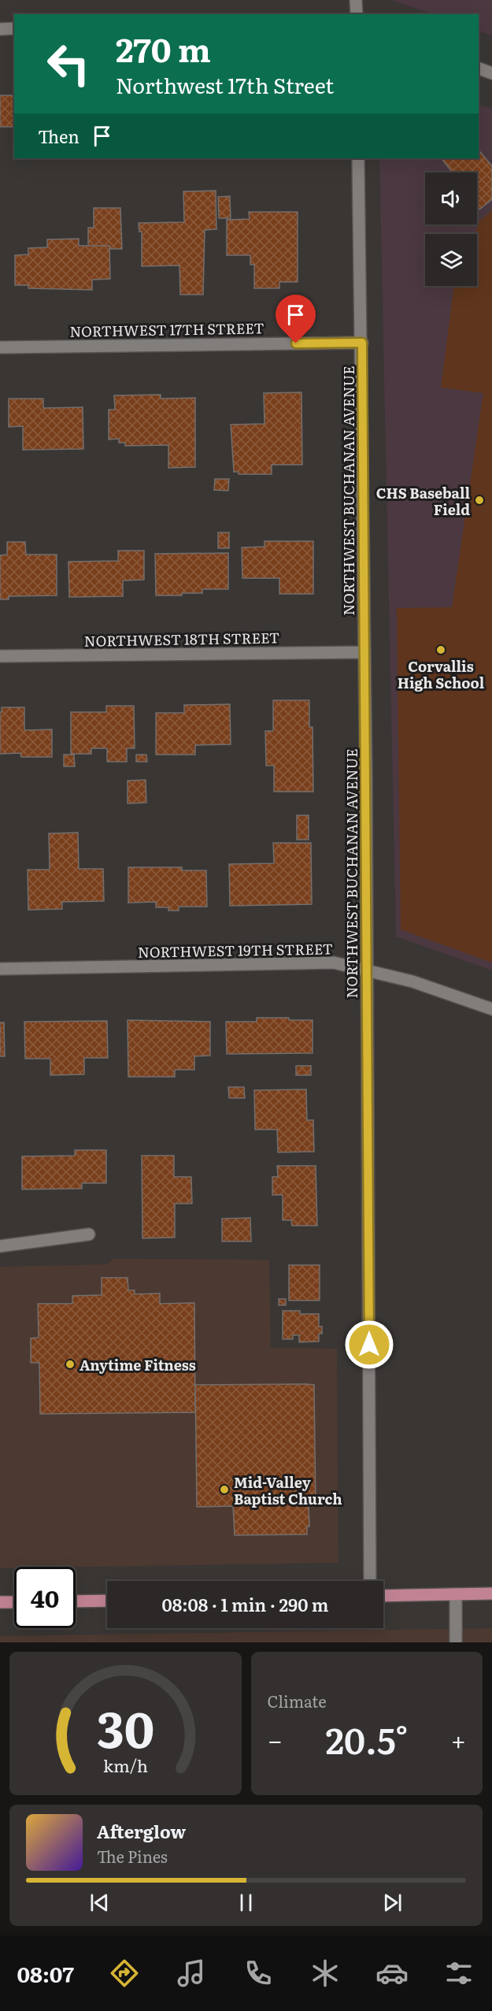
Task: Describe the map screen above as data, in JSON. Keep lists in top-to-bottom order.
{
  "streets": {
    "street": [
      "NORTHWEST 17TH STREET",
      "NORTHWEST BUCHANAN AVENUE",
      "NORTHWEST 18TH STREET",
      "NORTHWEST 19TH STREET"
    ]
  },
  "crossings": [
    ["NORTHWEST 17TH STREET", "NORTHWEST BUCHANAN AVENUE"],
    ["NORTHWEST BUCHANAN AVENUE", "NORTHWEST 18TH STREET"],
    ["NORTHWEST BUCHANAN AVENUE", "NORTHWEST 19TH STREET"]
  ],
  "places": [
    "CHS Baseball Field",
    "Corvallis High School",
    "Anytime Fitness",
    "Mid-Valley Baptist Church"
  ],
  "page": {
    "turn": ["270 m", "Northwest 17th Street"],
    "then": "Then",
    "limit": "40",
    "trip": "08:08 · 1 min · 290 m",
    "tile": "Climate",
    "heat": ["−", "20.5°", "+"],
    "song": ["Afterglow", "The Pines"],
    "tabs": "08:07",
    "gauge": ["30", "km/h"]
  }
}
